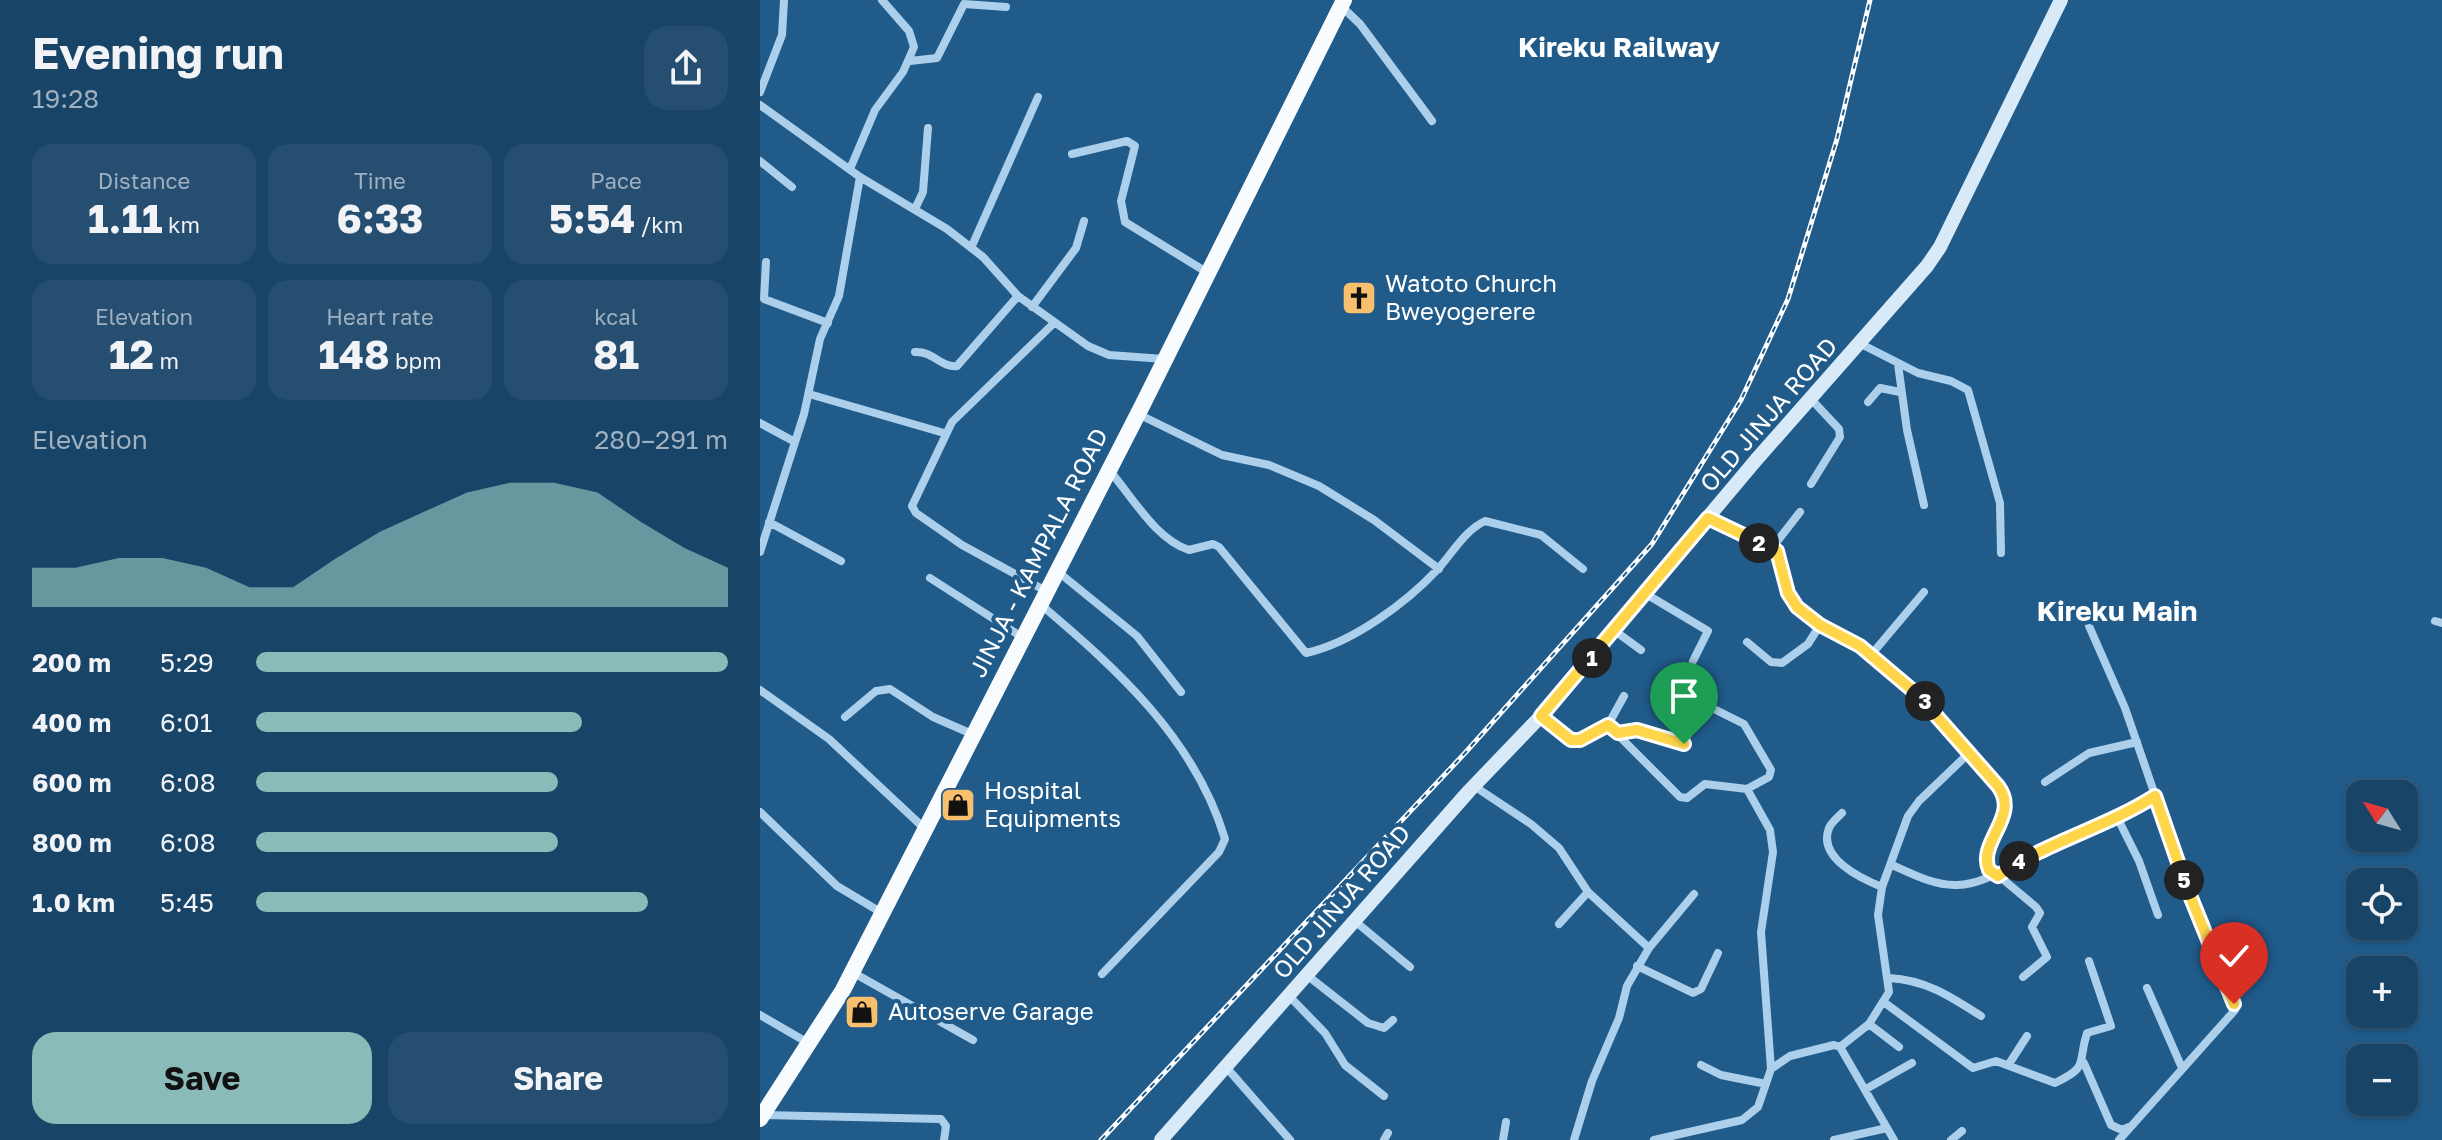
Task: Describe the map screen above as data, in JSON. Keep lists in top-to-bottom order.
{
  "streets": {
    "highway": ["JINJA - KAMPALA ROAD"],
    "main road": ["OLD JINJA ROAD"]
  },
  "districts": ["Kireku Railway", "Kireku Main"],
  "places": {
    "church": ["Watoto Church Bweyogerere"],
    "shop": ["Hospital Equipments", "Autoserve Garage"]
  },
  "north": "top left",
  "page": {
    "heading": ["Evening run", "19:28"],
    "stats": [
      ["Distance", "1.11 km"],
      ["Time", "6:33"],
      ["Pace", "5:54 /km"],
      ["Elevation", "12 m"],
      ["Heart rate", "148 bpm"],
      ["kcal", "81"]
    ],
    "chart": ["Elevation", "280–291 m"],
    "pins": [
      "2",
      "1",
      "3",
      "4",
      "5"
    ],
    "list": [
      {
        "name": "200 m",
        "note": "5:29"
      },
      {
        "name": "400 m",
        "note": "6:01"
      },
      {
        "name": "600 m",
        "note": "6:08"
      },
      {
        "name": "800 m",
        "note": "6:08"
      },
      {
        "name": "1.0 km",
        "note": "5:45"
      }
    ],
    "map_buttons": ["+", "−"],
    "buttons": ["Save", "Share"]
  }
}
